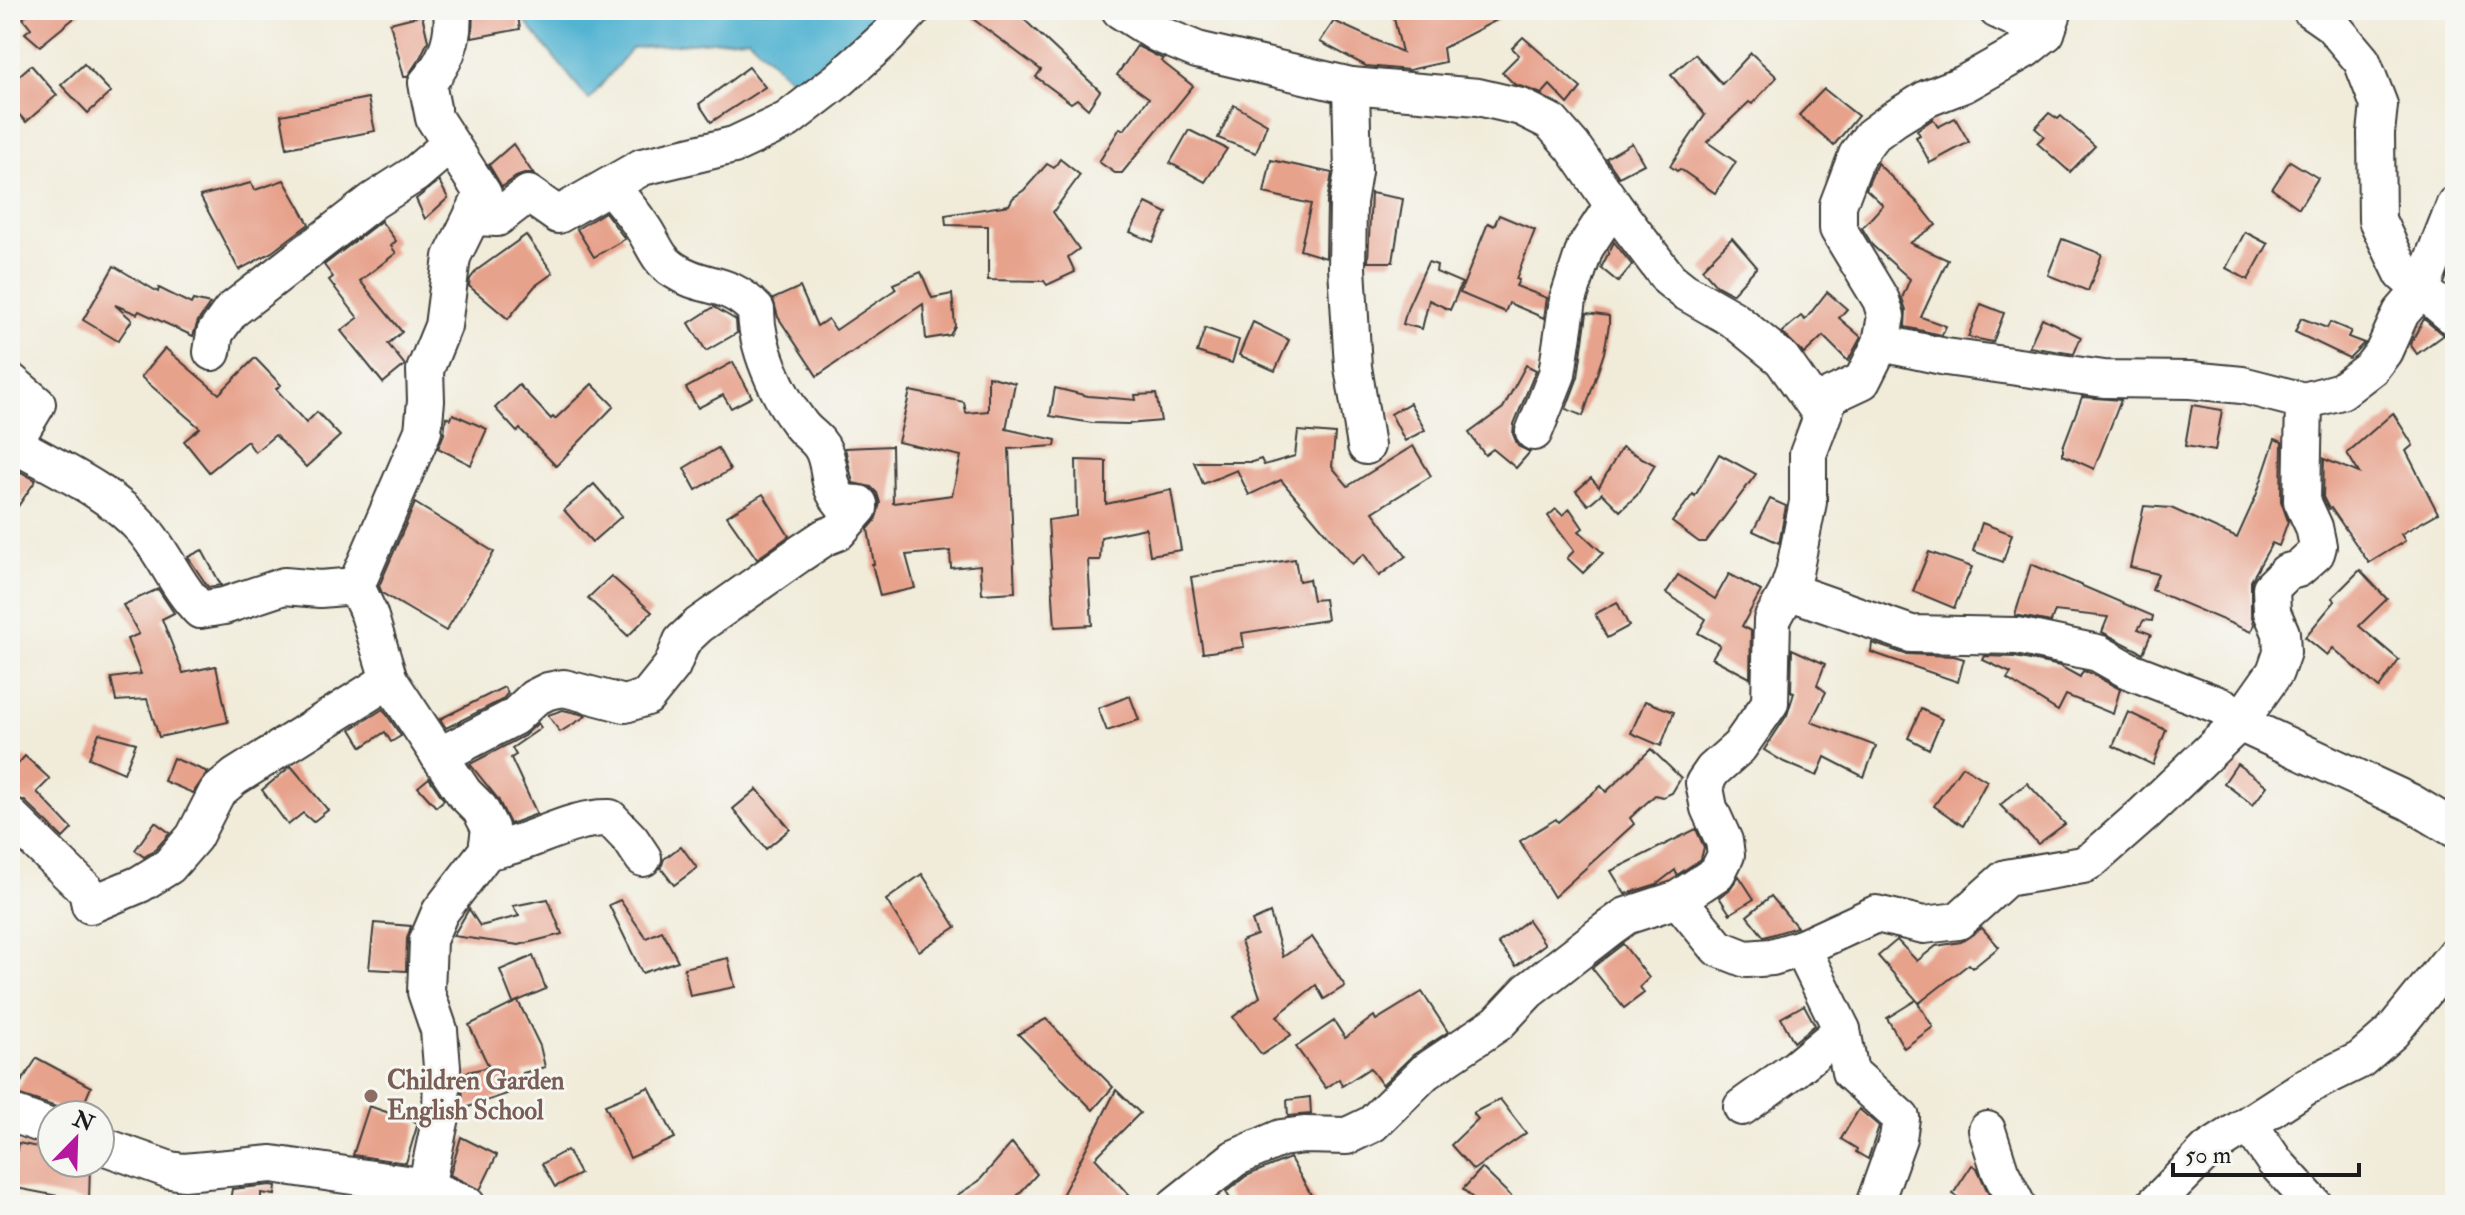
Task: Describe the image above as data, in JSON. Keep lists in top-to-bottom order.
{
  "places": ["Children Garden English School"],
  "scale_bar": "50 m",
  "north": "top right"
}
